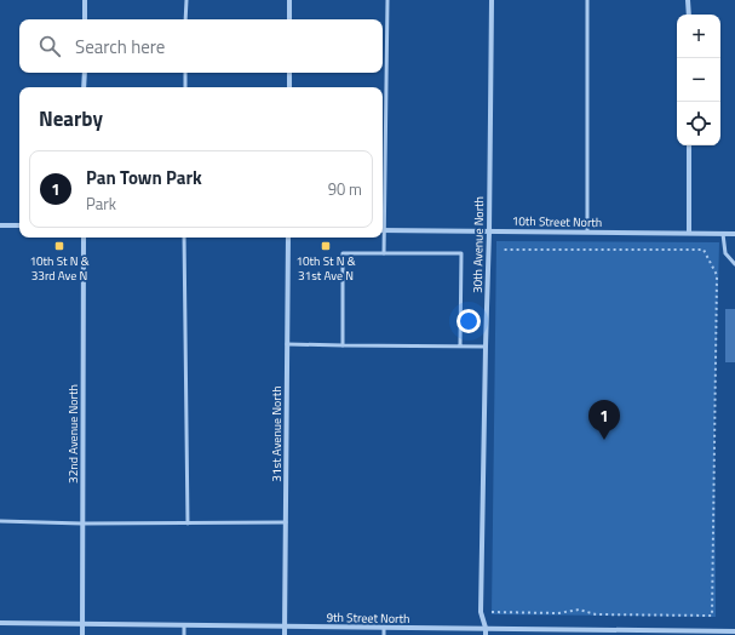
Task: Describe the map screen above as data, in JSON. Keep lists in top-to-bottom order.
{
  "streets": {
    "street": [
      "10th Street North",
      "30th Avenue North",
      "32nd Avenue North",
      "31st Avenue North",
      "9th Street North"
    ]
  },
  "crossings": [
    ["10th Street North", "30th Avenue North"],
    ["30th Avenue North", "9th Street North"],
    ["32nd Avenue North", "9th Street North"],
    ["31st Avenue North", "9th Street North"]
  ],
  "places": {
    "transit": ["10th St N & 33rd Ave N", "10th St N & 31st Ave N"]
  },
  "page": {
    "map_buttons": ["+", "−"],
    "search": "Search here",
    "heading": "Nearby",
    "list": [
      {
        "mark": "1",
        "name": "Pan Town Park",
        "note": "Park",
        "value": "90 m"
      }
    ],
    "pins": "1"
  }
}
